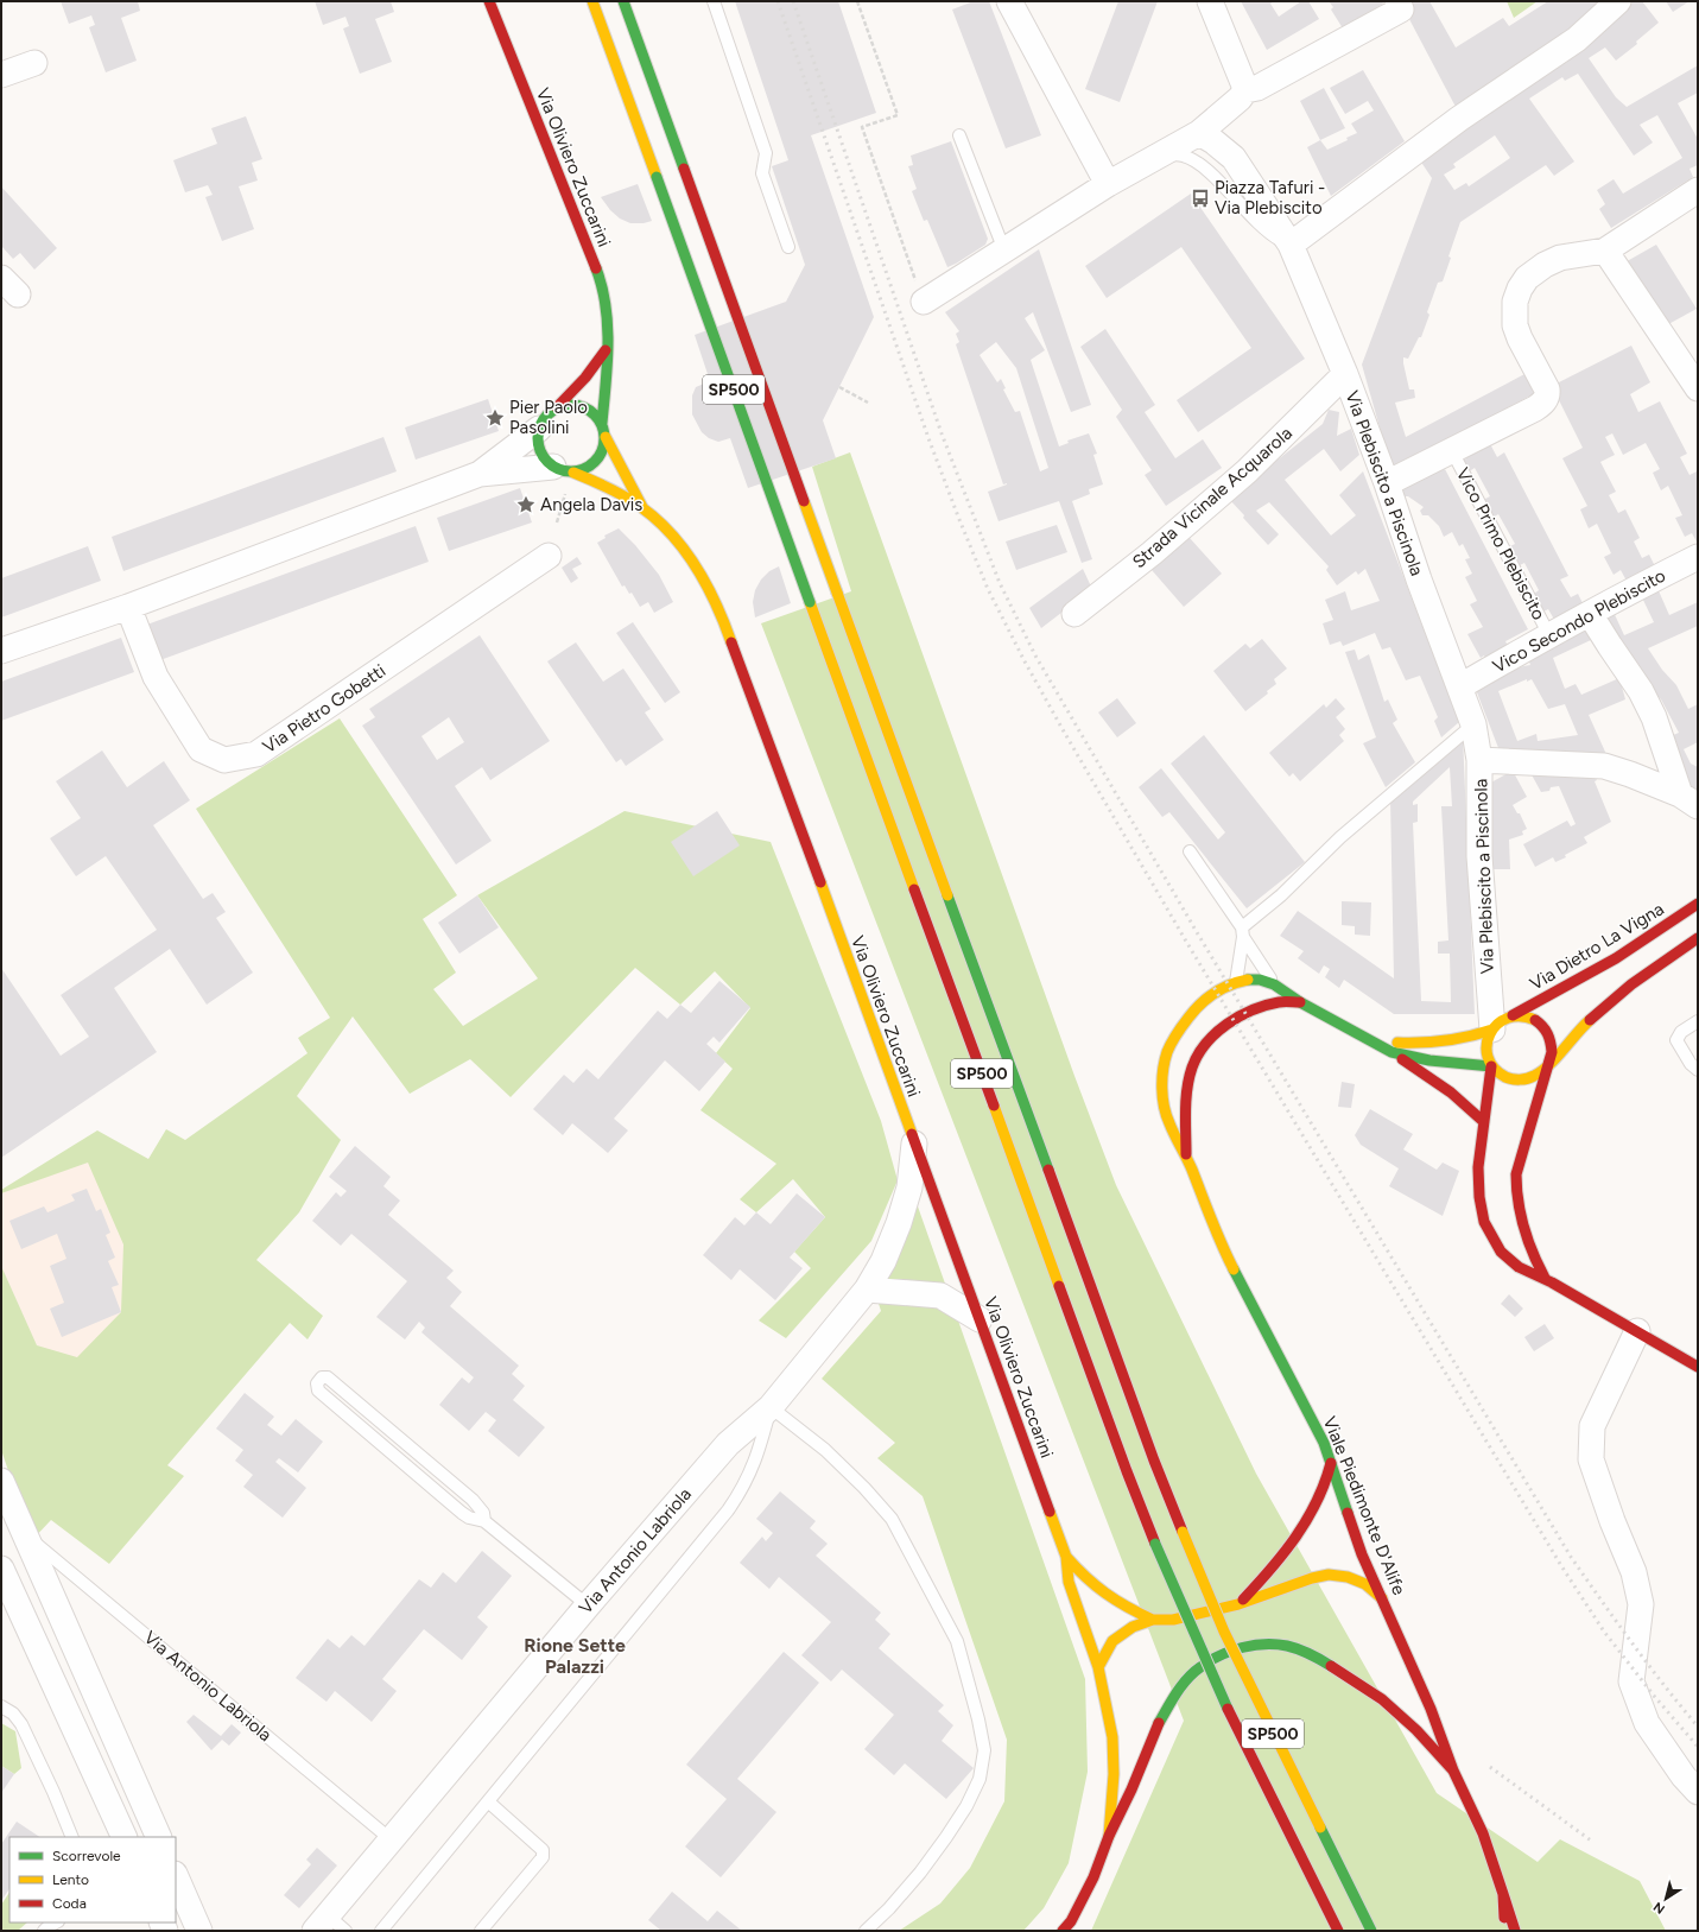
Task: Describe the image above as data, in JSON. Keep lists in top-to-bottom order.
{
  "streets": {
    "main road": [
      "Via Oliviero Zuccarini",
      "SP500",
      "Via Dietro La Vigna",
      "Viale Piedimonte D'Alife"
    ],
    "street": [
      "Via Plebiscito a Piscinola",
      "Strada Vicinale Acquarola",
      "Vico Primo Plebiscito",
      "Vico Secondo Plebiscito",
      "Via Pietro Gobetti",
      "Via Antonio Labriola"
    ]
  },
  "crossings": [
    ["Via Oliviero Zuccarini", "Via Antonio Labriola"],
    ["Via Plebiscito a Piscinola", "Strada Vicinale Acquarola"],
    ["Via Plebiscito a Piscinola", "Vico Primo Plebiscito"],
    ["Via Plebiscito a Piscinola", "Vico Secondo Plebiscito"],
    ["Via Plebiscito a Piscinola", "Via Dietro La Vigna"],
    ["Via Plebiscito a Piscinola", "Viale Piedimonte D'Alife"],
    ["Vico Primo Plebiscito", "Vico Secondo Plebiscito"],
    ["Via Dietro La Vigna", "Viale Piedimonte D'Alife"]
  ],
  "districts": ["Rione Sette Palazzi"],
  "places": {
    "bus stop": ["Piazza Tafuri - Via Plebiscito"],
    "place": ["Pier Paolo Pasolini", "Angela Davis"]
  },
  "legend": ["Scorrevole", "Lento", "Coda"],
  "north": "bottom left"
}
